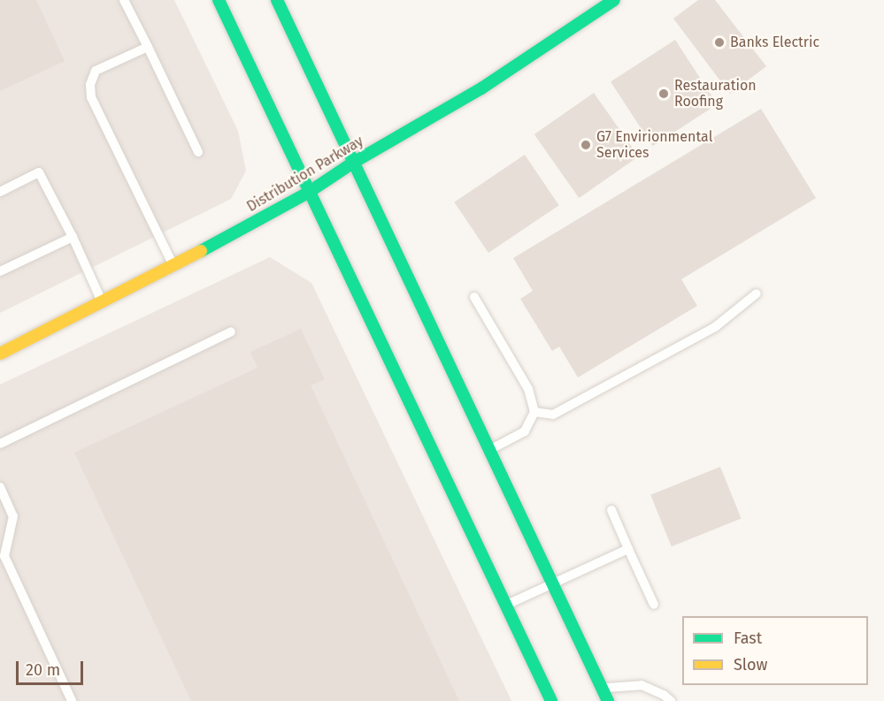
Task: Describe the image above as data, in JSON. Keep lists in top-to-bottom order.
{
  "streets": {
    "main road": ["Distribution Parkway"]
  },
  "places": ["Banks Electric", "Restauration Roofing", "G7 Envirionmental Services"],
  "legend": ["Fast", "Slow"],
  "scale_bar": "20 m"
}
